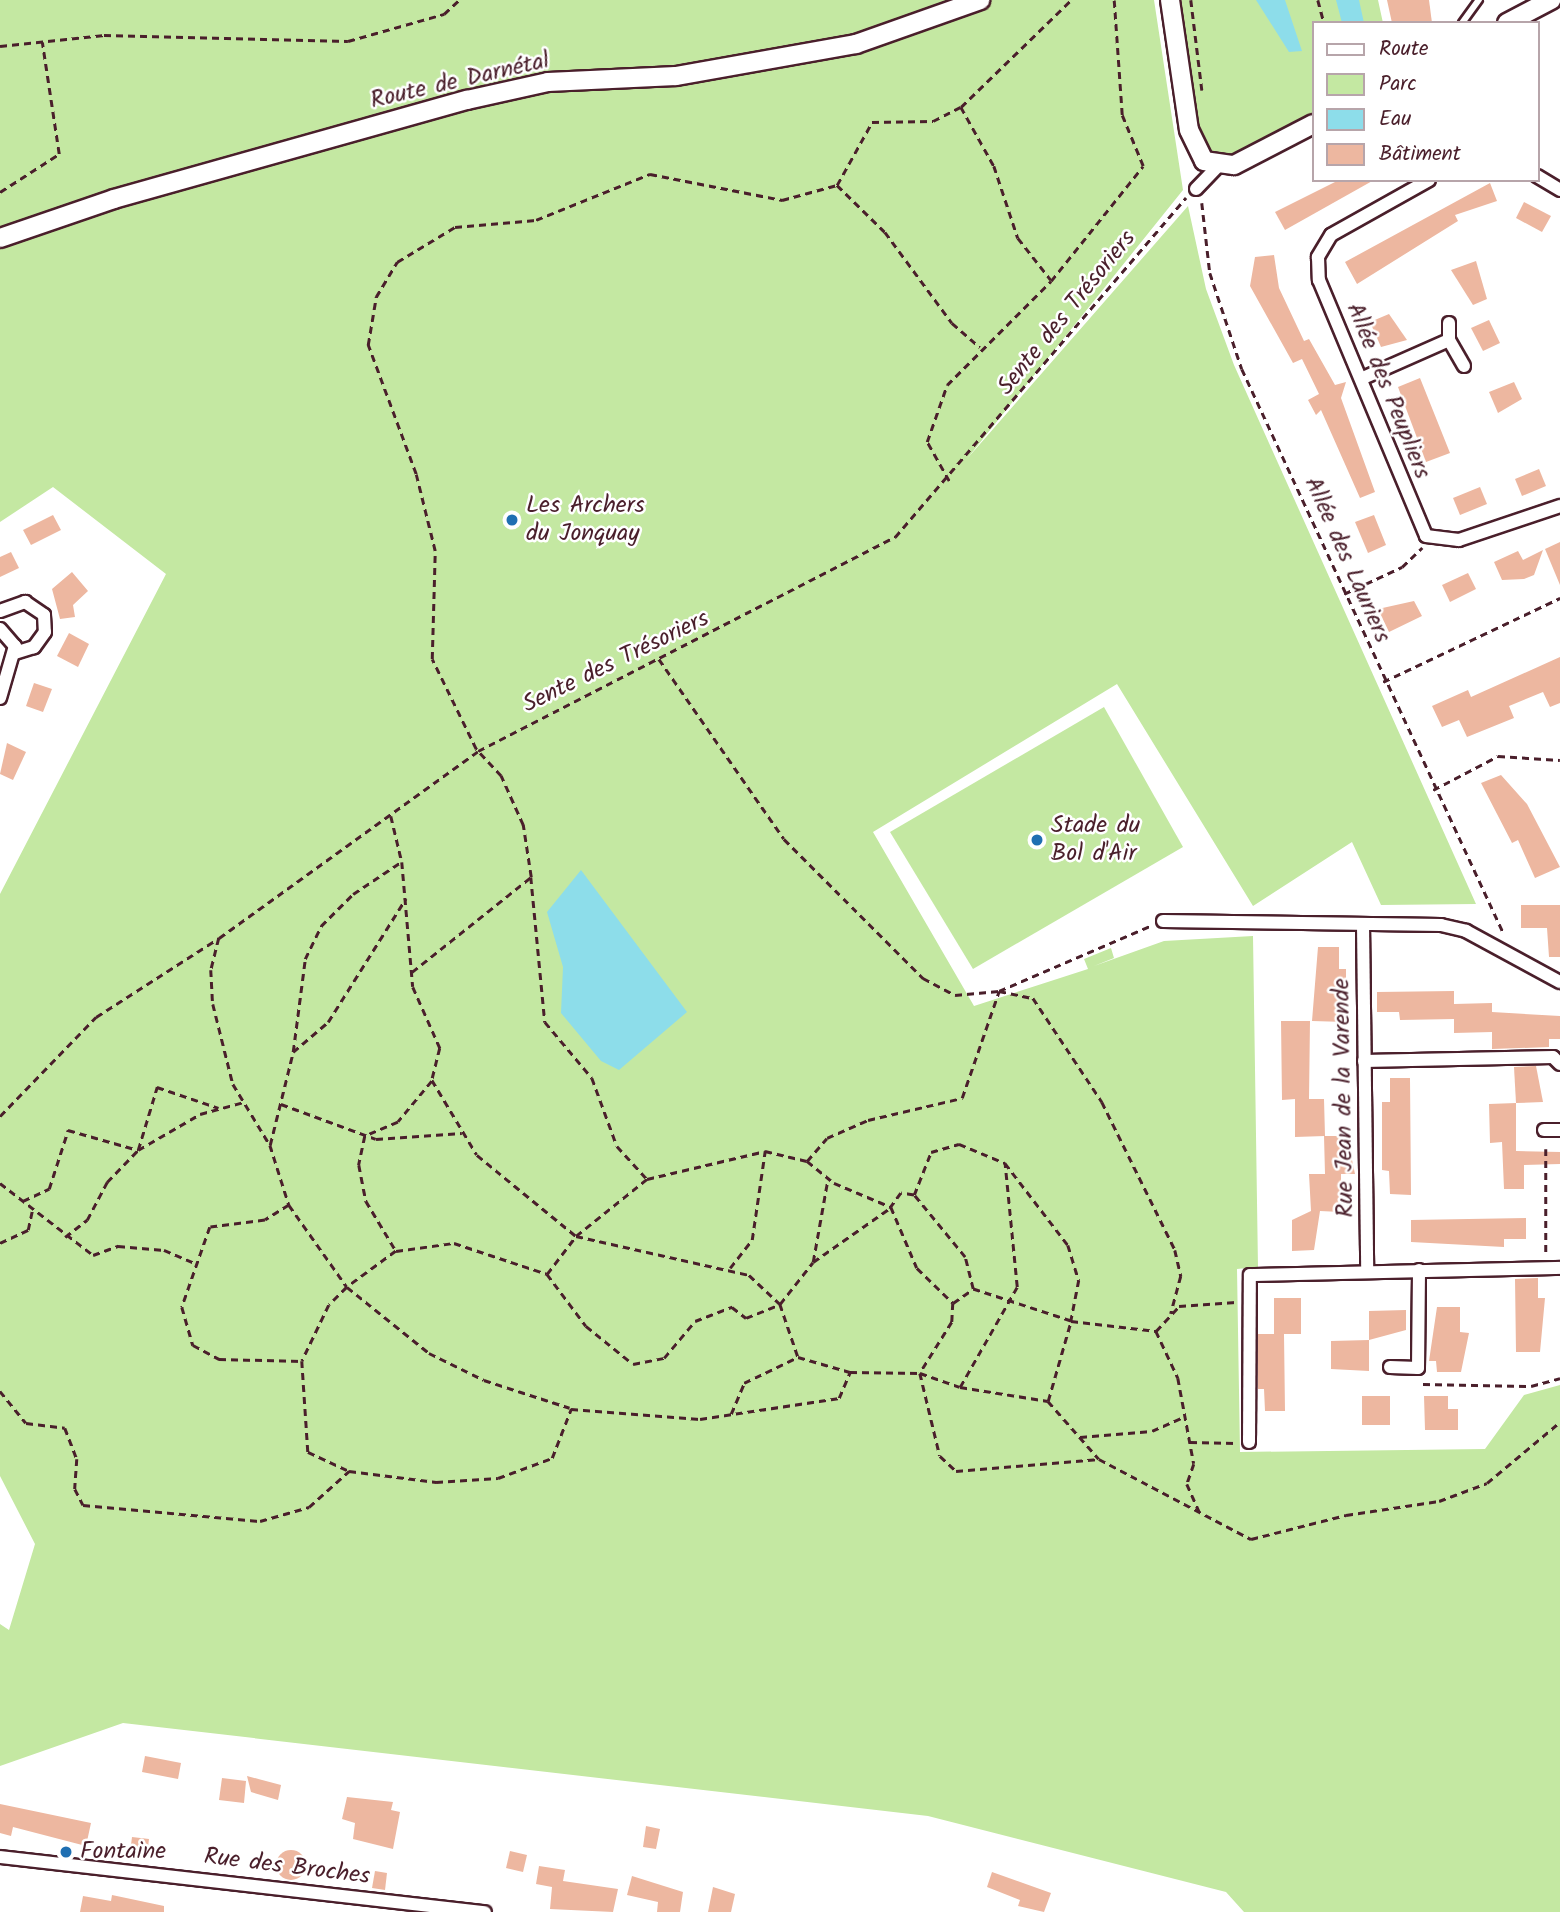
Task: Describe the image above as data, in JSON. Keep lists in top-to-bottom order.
{
  "streets": {
    "street": [
      "Route de Darnétal",
      "Allée des Peupliers",
      "Rue Jean de la Varende",
      "Rue des Broches"
    ],
    "path": ["Sente des Trésoriers", "Allée des Lauriers"]
  },
  "crossings": [
    ["Sente des Trésoriers", "Allée des Lauriers"]
  ],
  "places": ["Les Archers du Jonquay", "Stade du Bol d'Air", "Fontaine"],
  "legend": [
    "Route",
    "Parc",
    "Eau",
    "Bâtiment"
  ]
}
